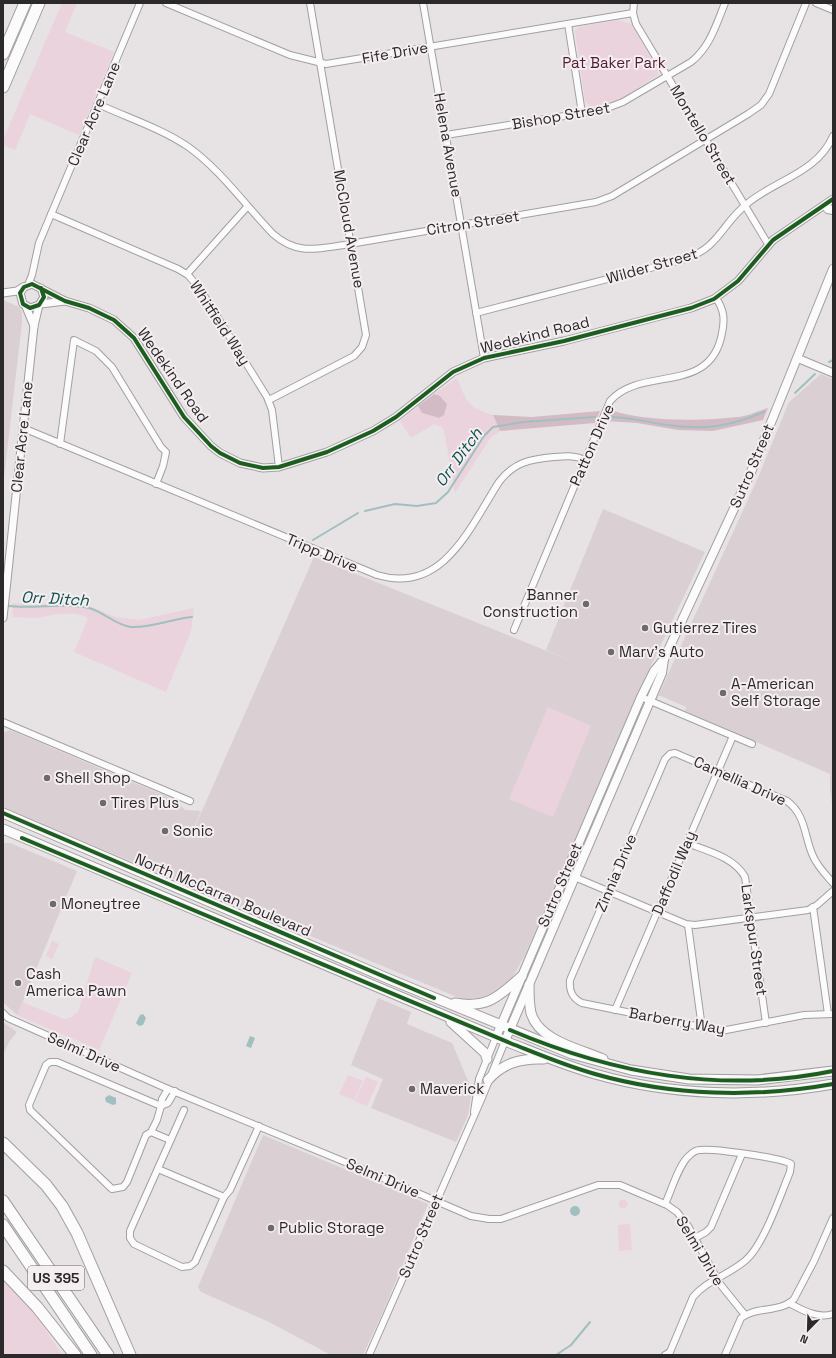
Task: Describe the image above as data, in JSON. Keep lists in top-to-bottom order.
{
  "streets": {
    "highway": ["US 395"],
    "main road": ["Sutro Street", "North McCarran Boulevard"],
    "street": [
      "Fife Drive",
      "Clear Acre Lane",
      "Bishop Street",
      "Montello Street",
      "Helena Avenue",
      "Citron Street",
      "McCloud Avenue",
      "Wilder Street",
      "Whitfield Way",
      "Wedekind Road",
      "Patton Drive",
      "Tripp Drive",
      "Camellia Drive",
      "Zinnia Drive",
      "Daffodil Way",
      "Larkspur Street",
      "Barberry Way",
      "Selmi Drive"
    ]
  },
  "crossings": [
    ["Fife Drive", "Montello Street"],
    ["Fife Drive", "Helena Avenue"],
    ["Fife Drive", "McCloud Avenue"],
    ["Clear Acre Lane", "Citron Street"],
    ["Clear Acre Lane", "Whitfield Way"],
    ["Clear Acre Lane", "Wedekind Road"],
    ["Clear Acre Lane", "Tripp Drive"],
    ["Bishop Street", "Montello Street"],
    ["Bishop Street", "Helena Avenue"],
    ["Montello Street", "Citron Street"],
    ["Montello Street", "Wilder Street"],
    ["Montello Street", "Wedekind Road"],
    ["Helena Avenue", "Citron Street"],
    ["Helena Avenue", "Wilder Street"],
    ["Helena Avenue", "Wedekind Road"],
    ["Citron Street", "McCloud Avenue"],
    ["McCloud Avenue", "Whitfield Way"],
    ["Whitfield Way", "Wedekind Road"],
    ["Wedekind Road", "Patton Drive"],
    ["Patton Drive", "Tripp Drive"],
    ["Sutro Street", "North McCarran Boulevard"],
    ["Sutro Street", "Selmi Drive"],
    ["Camellia Drive", "Zinnia Drive"],
    ["Camellia Drive", "Daffodil Way"],
    ["Zinnia Drive", "Barberry Way"],
    ["Daffodil Way", "Larkspur Street"],
    ["Daffodil Way", "Barberry Way"],
    ["Larkspur Street", "Barberry Way"]
  ],
  "water": ["Orr Ditch"],
  "parks": ["Pat Baker Park"],
  "places": [
    "Banner Construction",
    "Gutierrez Tires",
    "Marv's Auto",
    "A-American Self Storage",
    "Shell Shop",
    "Tires Plus",
    "Sonic",
    "Moneytree",
    "Cash America Pawn",
    "Maverick",
    "Public Storage"
  ],
  "north": "bottom left"
}
